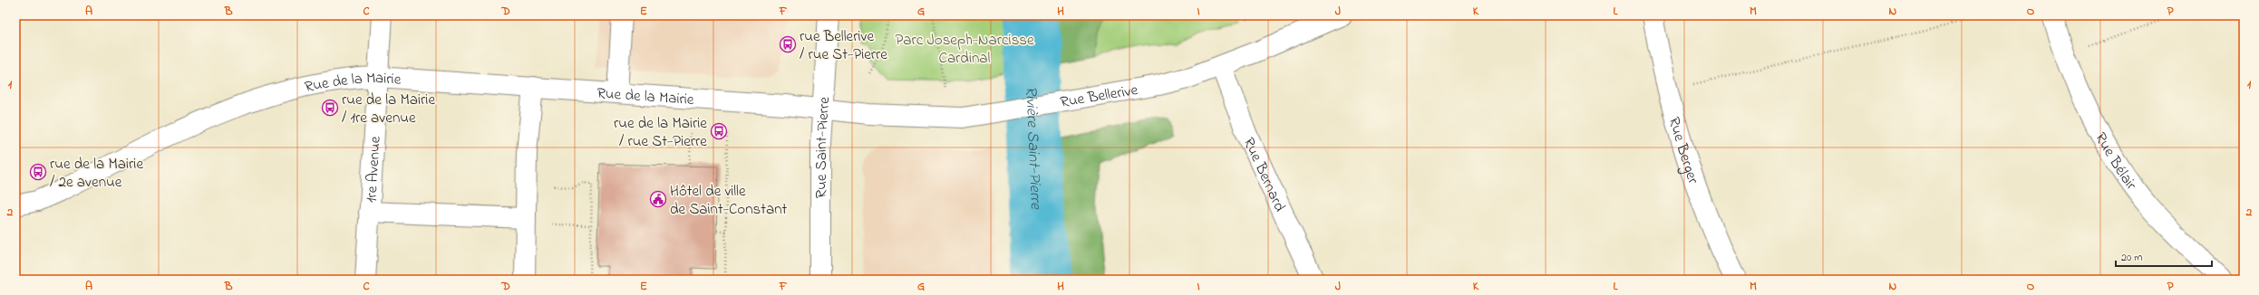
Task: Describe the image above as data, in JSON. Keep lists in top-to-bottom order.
{
  "streets": {
    "street": [
      "Rue de la Mairie",
      "Rue Bellerive",
      "Rue Saint-Pierre",
      "Rue Berger",
      "Rue Bélair",
      "1re Avenue",
      "Rue Bernard"
    ]
  },
  "crossings": [
    ["Rue de la Mairie", "Rue Bellerive"],
    ["Rue de la Mairie", "Rue Saint-Pierre"],
    ["Rue de la Mairie", "1re Avenue"],
    ["Rue Bellerive", "Rue Saint-Pierre"],
    ["Rue Bellerive", "Rue Bernard"]
  ],
  "water": ["Rivière Saint-Pierre"],
  "parks": ["Parc Joseph-Narcisse Cardinal"],
  "places": {
    "bus stop": [
      "rue Bellerive / rue St-Pierre",
      "rue de la Mairie / 1re avenue",
      "rue de la Mairie / rue St-Pierre",
      "rue de la Mairie / 2e avenue"
    ],
    "public building": ["Hôtel de ville de Saint-Constant"]
  },
  "scale_bar": "20 m",
  "grid": {
    "columns": [
      "A",
      "B",
      "C",
      "D",
      "E",
      "F",
      "G",
      "H",
      "I",
      "J",
      "K",
      "L",
      "M",
      "N",
      "O",
      "P"
    ],
    "rows": ["1", "2"]
  }
}
